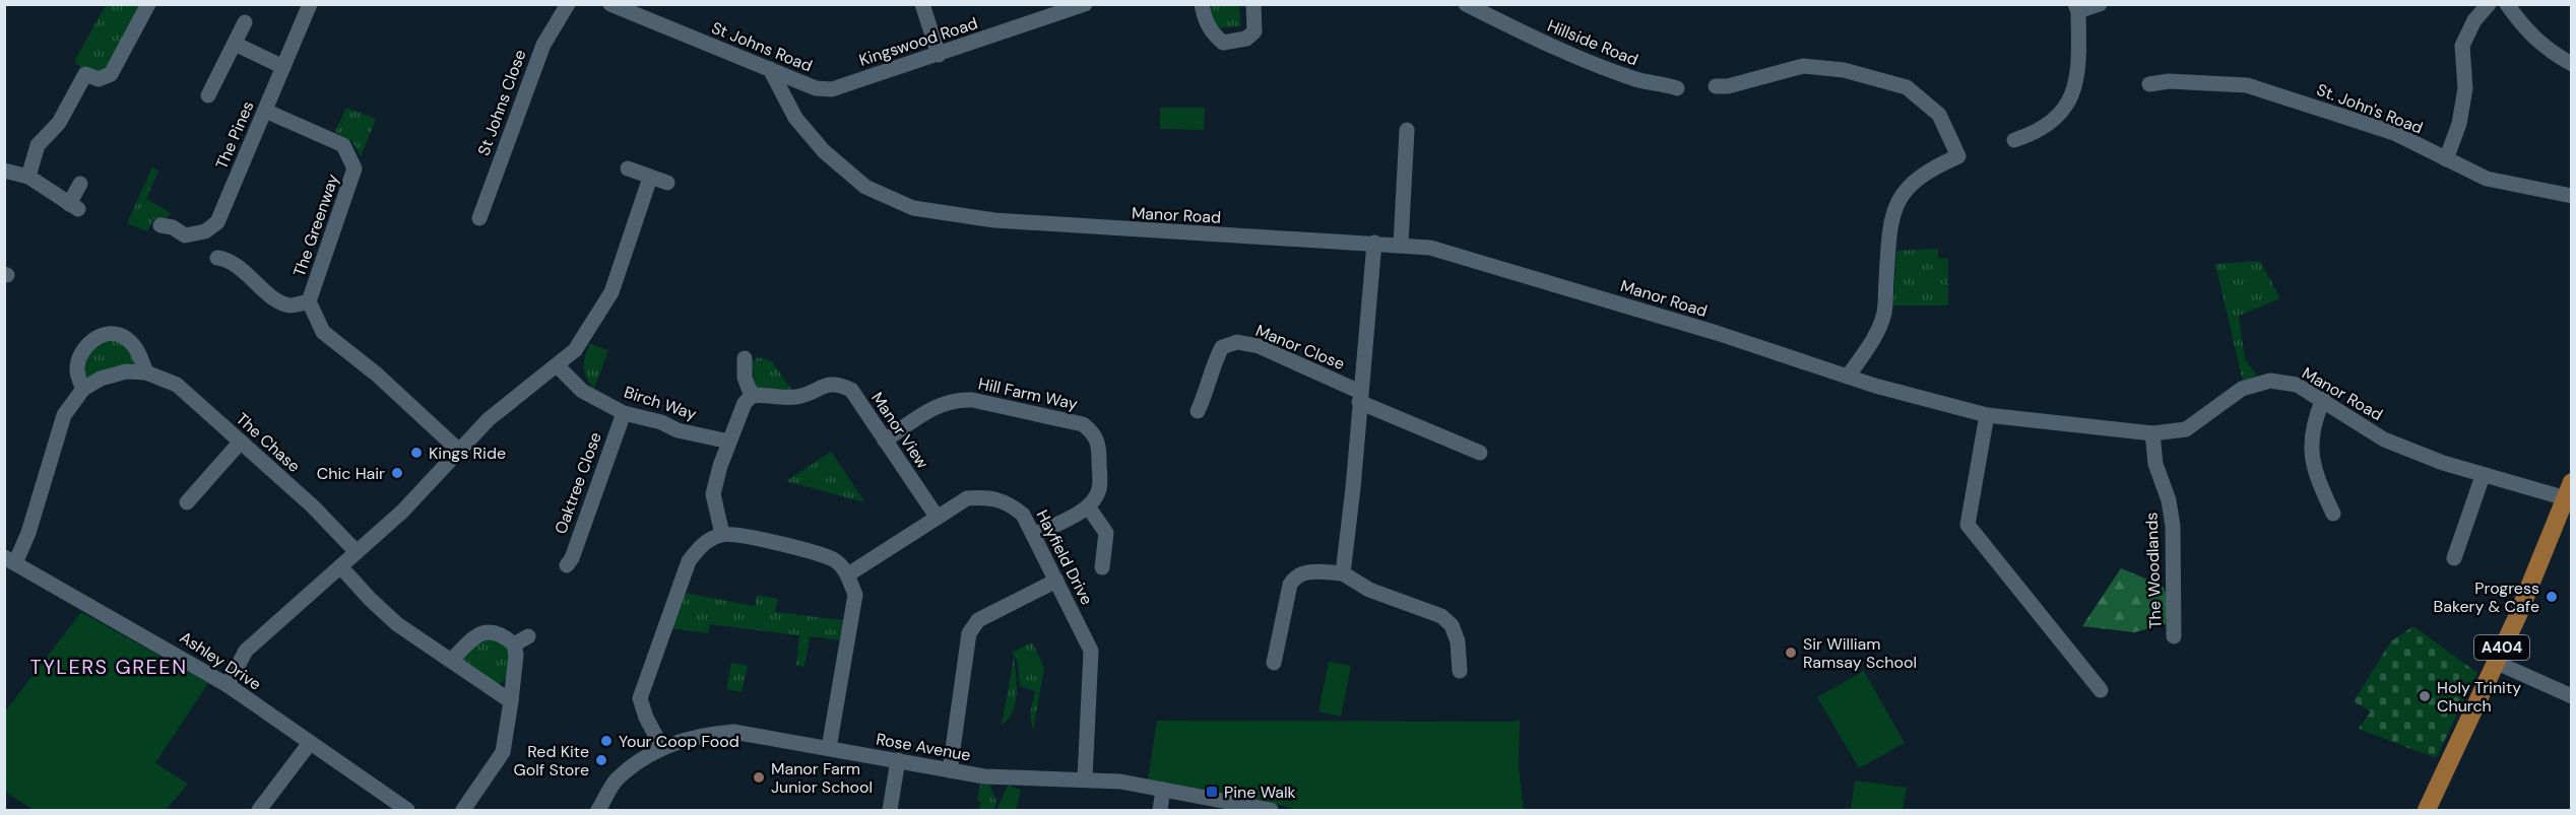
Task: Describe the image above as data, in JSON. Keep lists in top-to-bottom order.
{
  "streets": {
    "main road": ["A404"],
    "street": [
      "Kingswood Road",
      "Hillside Road",
      "St Johns Road",
      "St Johns Close",
      "St. John's Road",
      "The Pines",
      "Manor Road",
      "The Greenway",
      "Manor Close",
      "Hill Farm Way",
      "Birch Way",
      "Manor View",
      "The Chase",
      "Oaktree Close",
      "Hayfield Drive",
      "The Woodlands",
      "Ashley Drive",
      "Rose Avenue"
    ]
  },
  "crossings": [
    ["Kingswood Road", "St Johns Road"],
    ["St Johns Road", "Manor Road"],
    ["The Pines", "The Greenway"],
    ["Manor Road", "Manor Close"],
    ["Manor Road", "The Woodlands"],
    ["Manor Road", "A404"],
    ["Hill Farm Way", "Manor View"],
    ["Birch Way", "Oaktree Close"],
    ["Manor View", "Hayfield Drive"],
    ["The Chase", "Ashley Drive"],
    ["Hayfield Drive", "Rose Avenue"]
  ],
  "districts": ["TYLERS GREEN"],
  "places": {
    "other": [
      "Kings Ride",
      "Chic Hair",
      "Progress Bakery & Cafe",
      "Sir William Ramsay School",
      "Holy Trinity Church",
      "Your Coop Food",
      "Red Kite Golf Store",
      "Manor Farm Junior School"
    ],
    "transit": ["Pine Walk"]
  }
}
